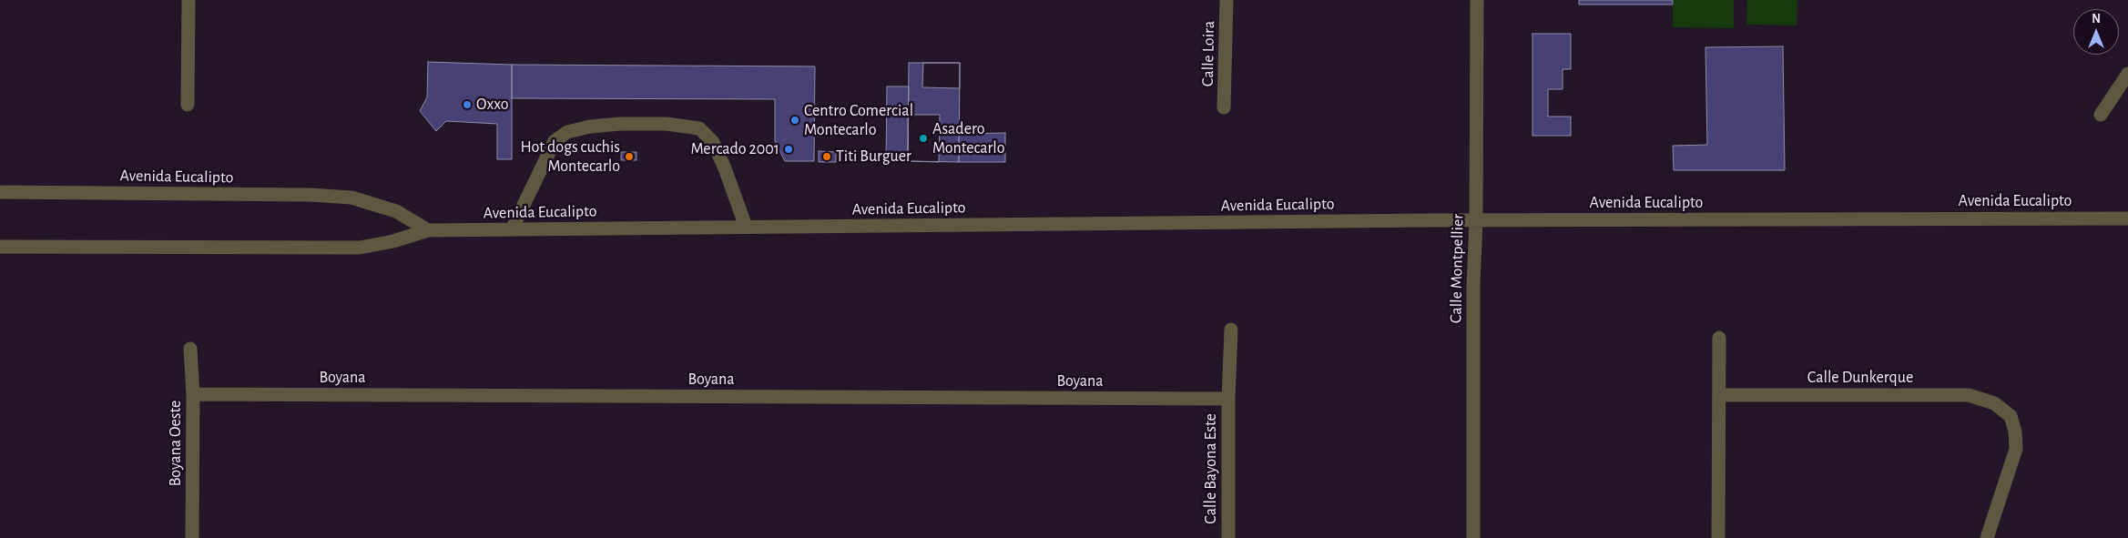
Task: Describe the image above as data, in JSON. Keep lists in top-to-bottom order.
{
  "streets": {
    "street": [
      "Calle Loira",
      "Avenida Eucalipto",
      "Calle Montpellier",
      "Boyana",
      "Calle Dunkerque",
      "Boyana Oeste",
      "Calle Bayona Este"
    ]
  },
  "crossings": [
    ["Avenida Eucalipto", "Calle Montpellier"],
    ["Boyana", "Boyana Oeste"],
    ["Boyana", "Calle Bayona Este"]
  ],
  "places": [
    "Oxxo",
    "Centro Comercial Montecarlo",
    "Asadero Montecarlo",
    "Mercado 2001",
    "Hot dogs cuchis Montecarlo",
    "Titi Burguer"
  ],
  "north": "top"
}
